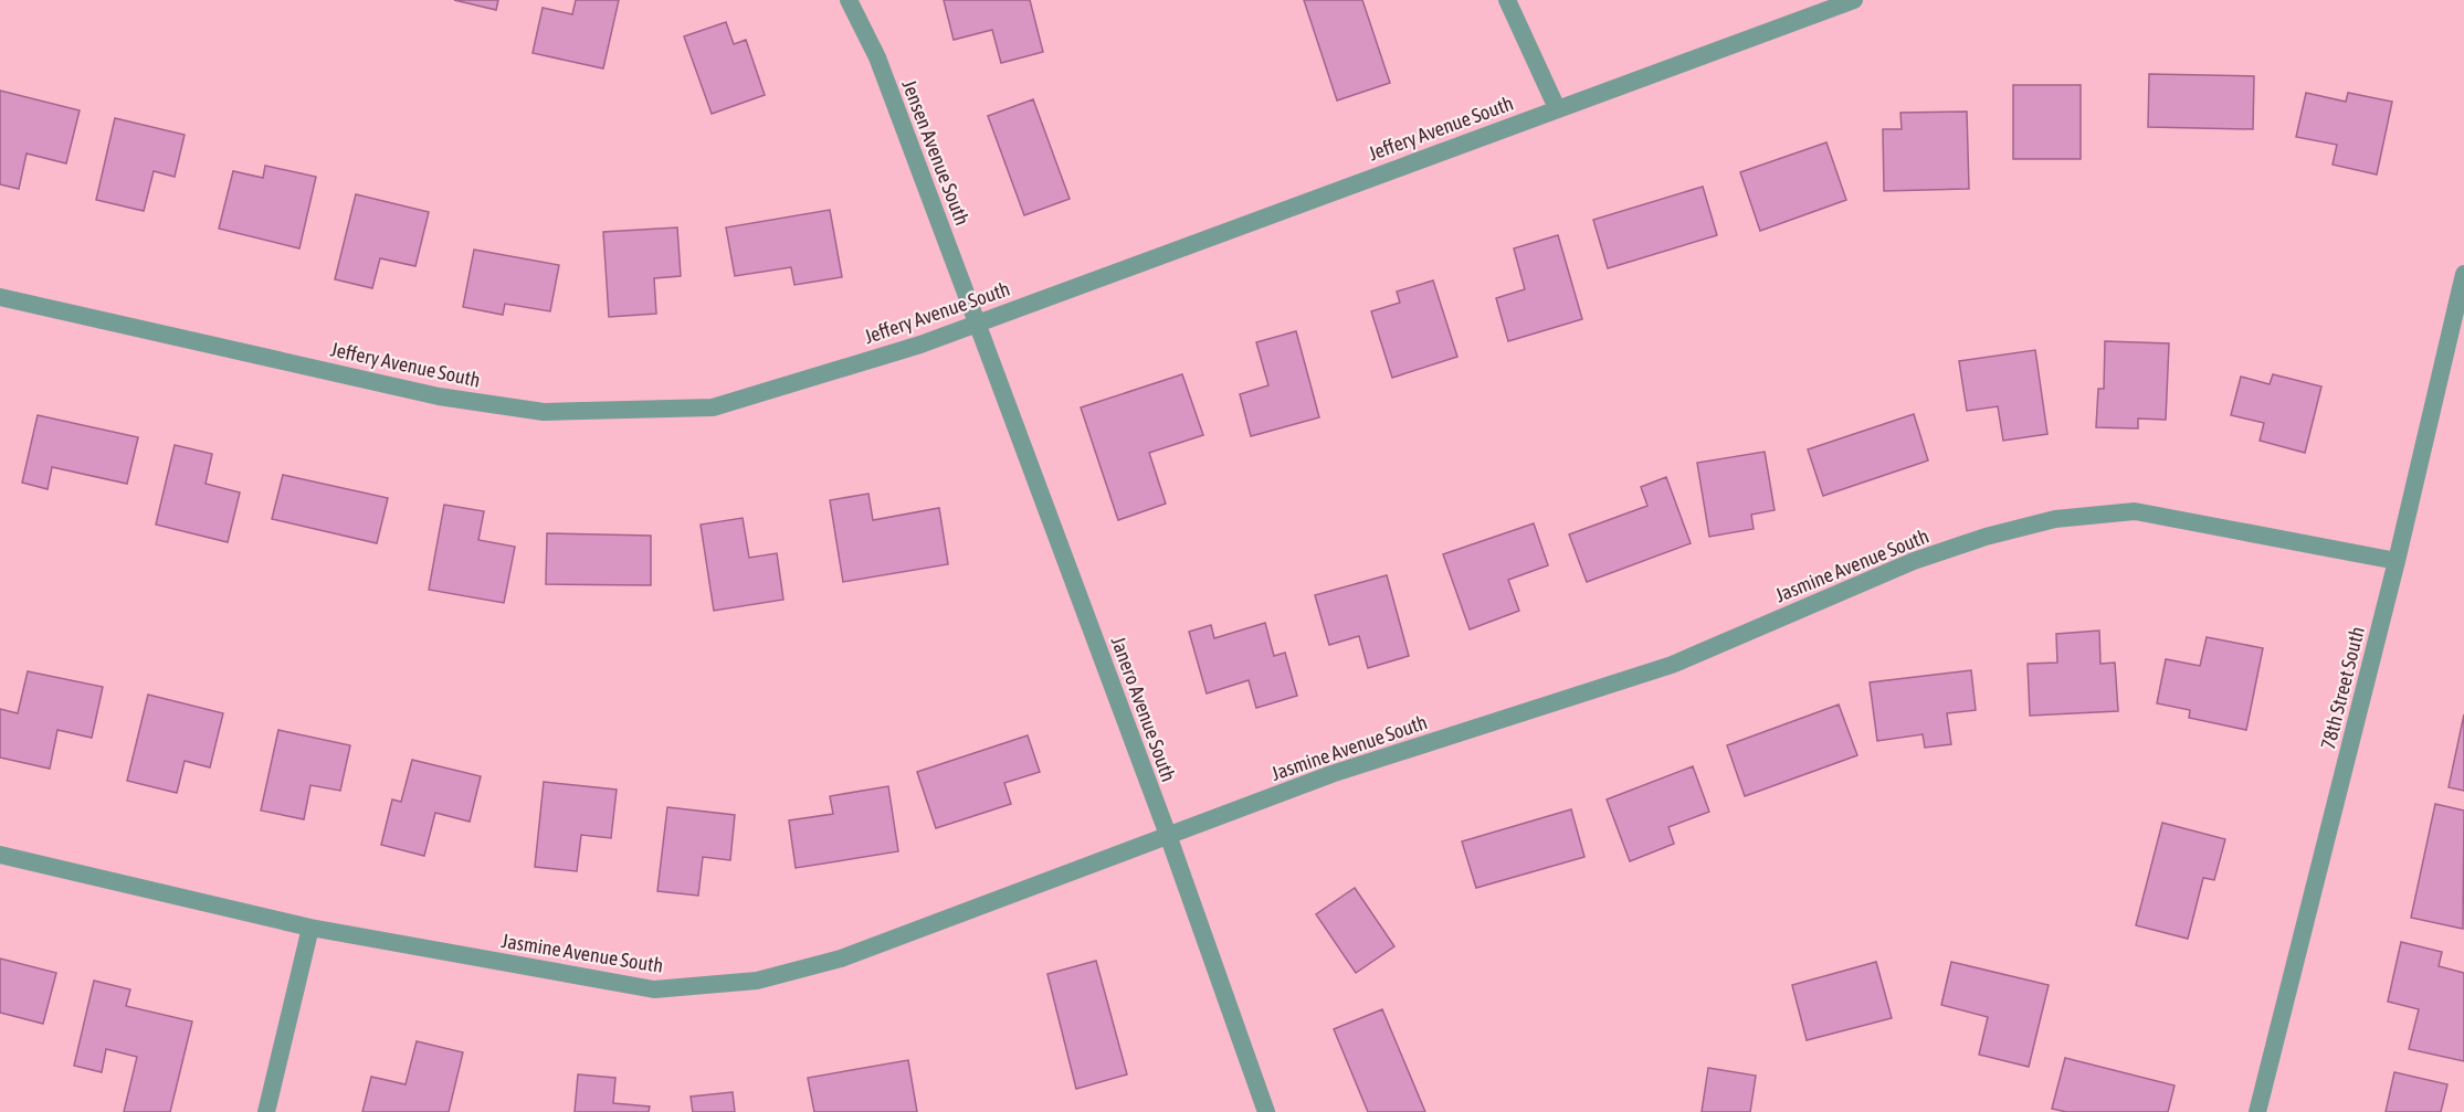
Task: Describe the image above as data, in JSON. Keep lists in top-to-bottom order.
{
  "streets": {
    "street": [
      "Jeffery Avenue South",
      "Jensen Avenue South",
      "Jasmine Avenue South",
      "78th Street South",
      "Janero Avenue South"
    ]
  },
  "crossings": [
    ["Jeffery Avenue South", "Jensen Avenue South"],
    ["Jeffery Avenue South", "Janero Avenue South"],
    ["Jensen Avenue South", "Janero Avenue South"],
    ["Jasmine Avenue South", "78th Street South"],
    ["Jasmine Avenue South", "Janero Avenue South"]
  ]
}
